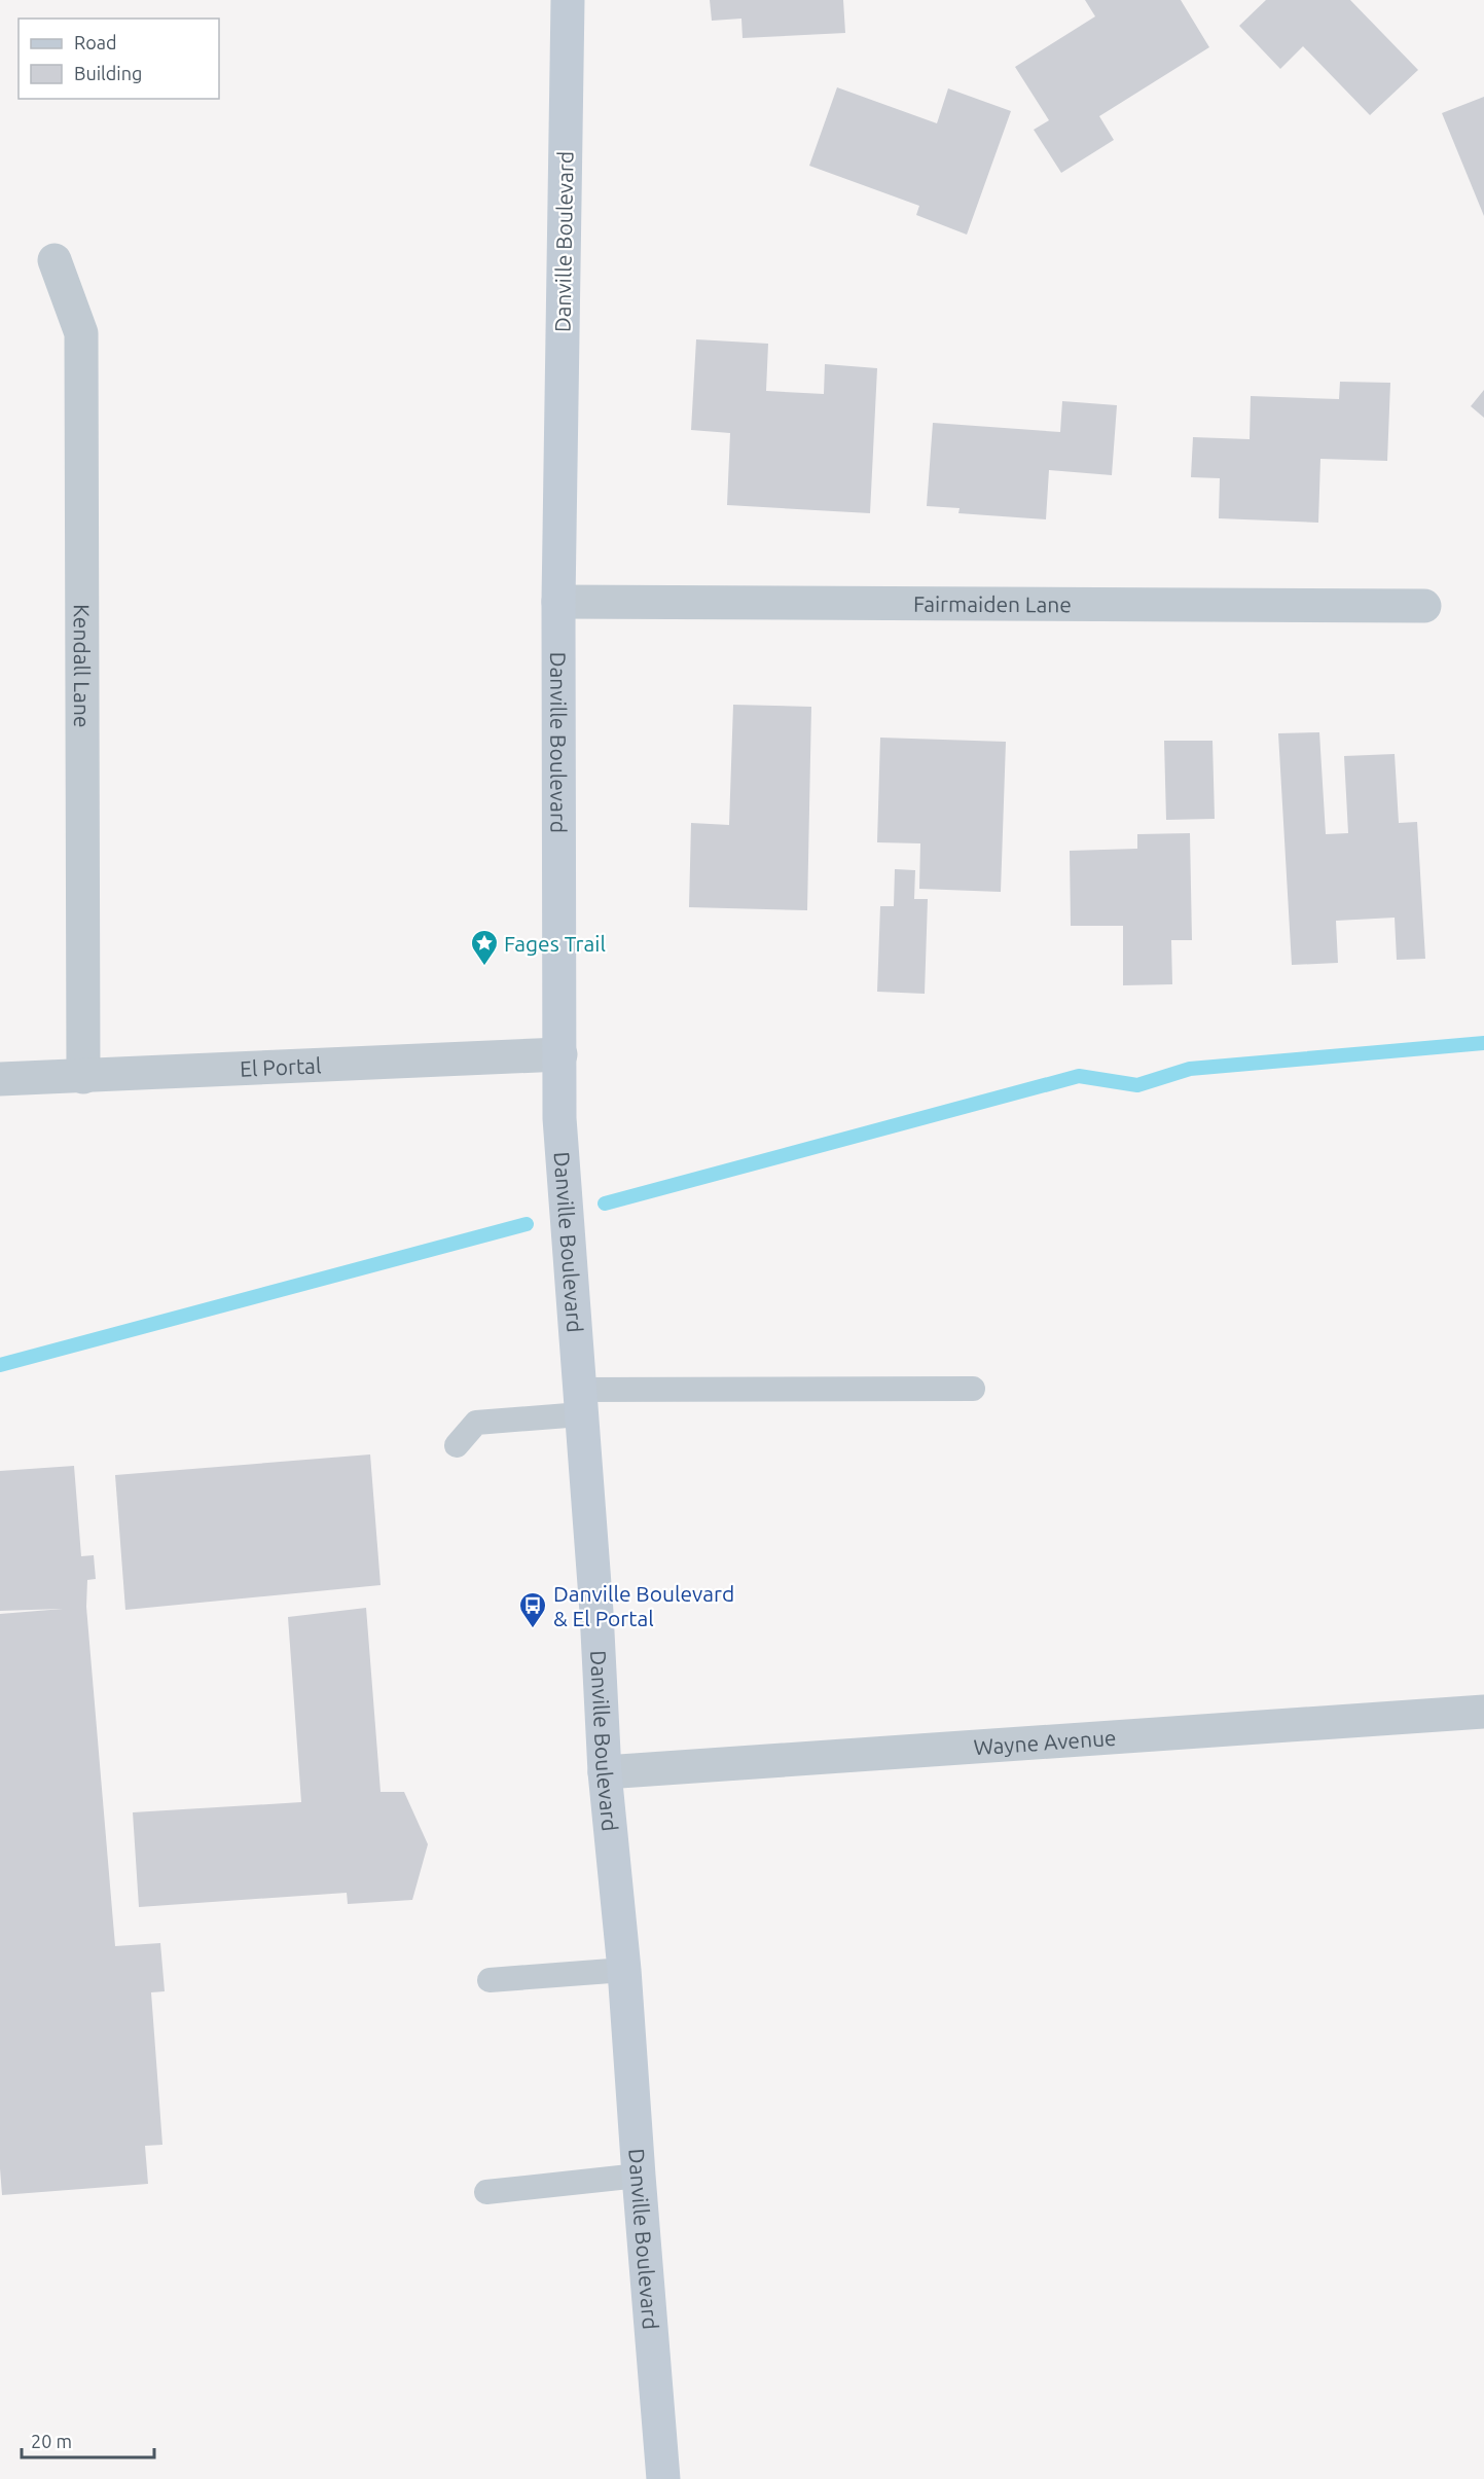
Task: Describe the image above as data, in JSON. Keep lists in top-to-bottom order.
{
  "streets": {
    "main road": ["Danville Boulevard"],
    "street": [
      "Fairmaiden Lane",
      "Kendall Lane",
      "El Portal",
      "Wayne Avenue"
    ]
  },
  "crossings": [
    ["Danville Boulevard", "Fairmaiden Lane"],
    ["Danville Boulevard", "El Portal"],
    ["Danville Boulevard", "Wayne Avenue"],
    ["Kendall Lane", "El Portal"]
  ],
  "places": {
    "place": ["Fages Trail"],
    "bus stop": ["Danville Boulevard & El Portal"]
  },
  "legend": ["Road", "Building"],
  "scale_bar": "20 m"
}
